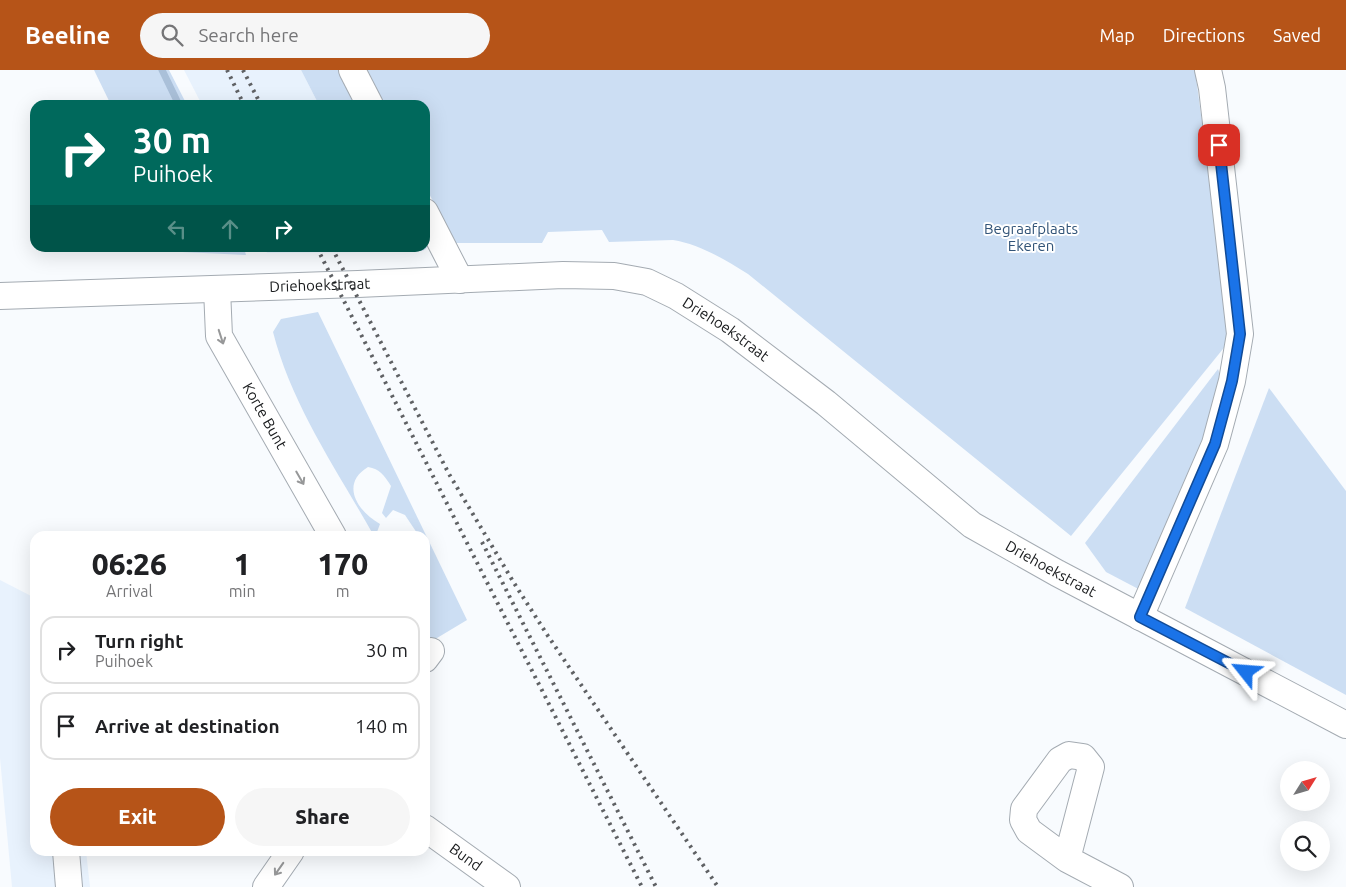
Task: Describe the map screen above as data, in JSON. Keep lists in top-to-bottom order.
{
  "streets": {
    "street": ["Driehoekstraat", "Korte Bunt", "Bund"]
  },
  "crossings": [
    ["Driehoekstraat", "Korte Bunt"]
  ],
  "one_way": ["Korte Bunt"],
  "parks": ["Begraafplaats Ekeren"],
  "north": "top right",
  "page": {
    "header": "Beeline",
    "search": "Search here",
    "nav": ["Map", "Directions", "Saved"],
    "turn": ["30 m", "Puihoek"],
    "eta": [
      "06:26",
      "Arrival",
      "1",
      "min",
      "170",
      "m"
    ],
    "list": [
      {
        "name": "Turn right",
        "note": "Puihoek",
        "value": "30 m"
      },
      {
        "name": "Arrive at destination",
        "value": "140 m"
      }
    ],
    "buttons": ["Exit", "Share"]
  }
}
